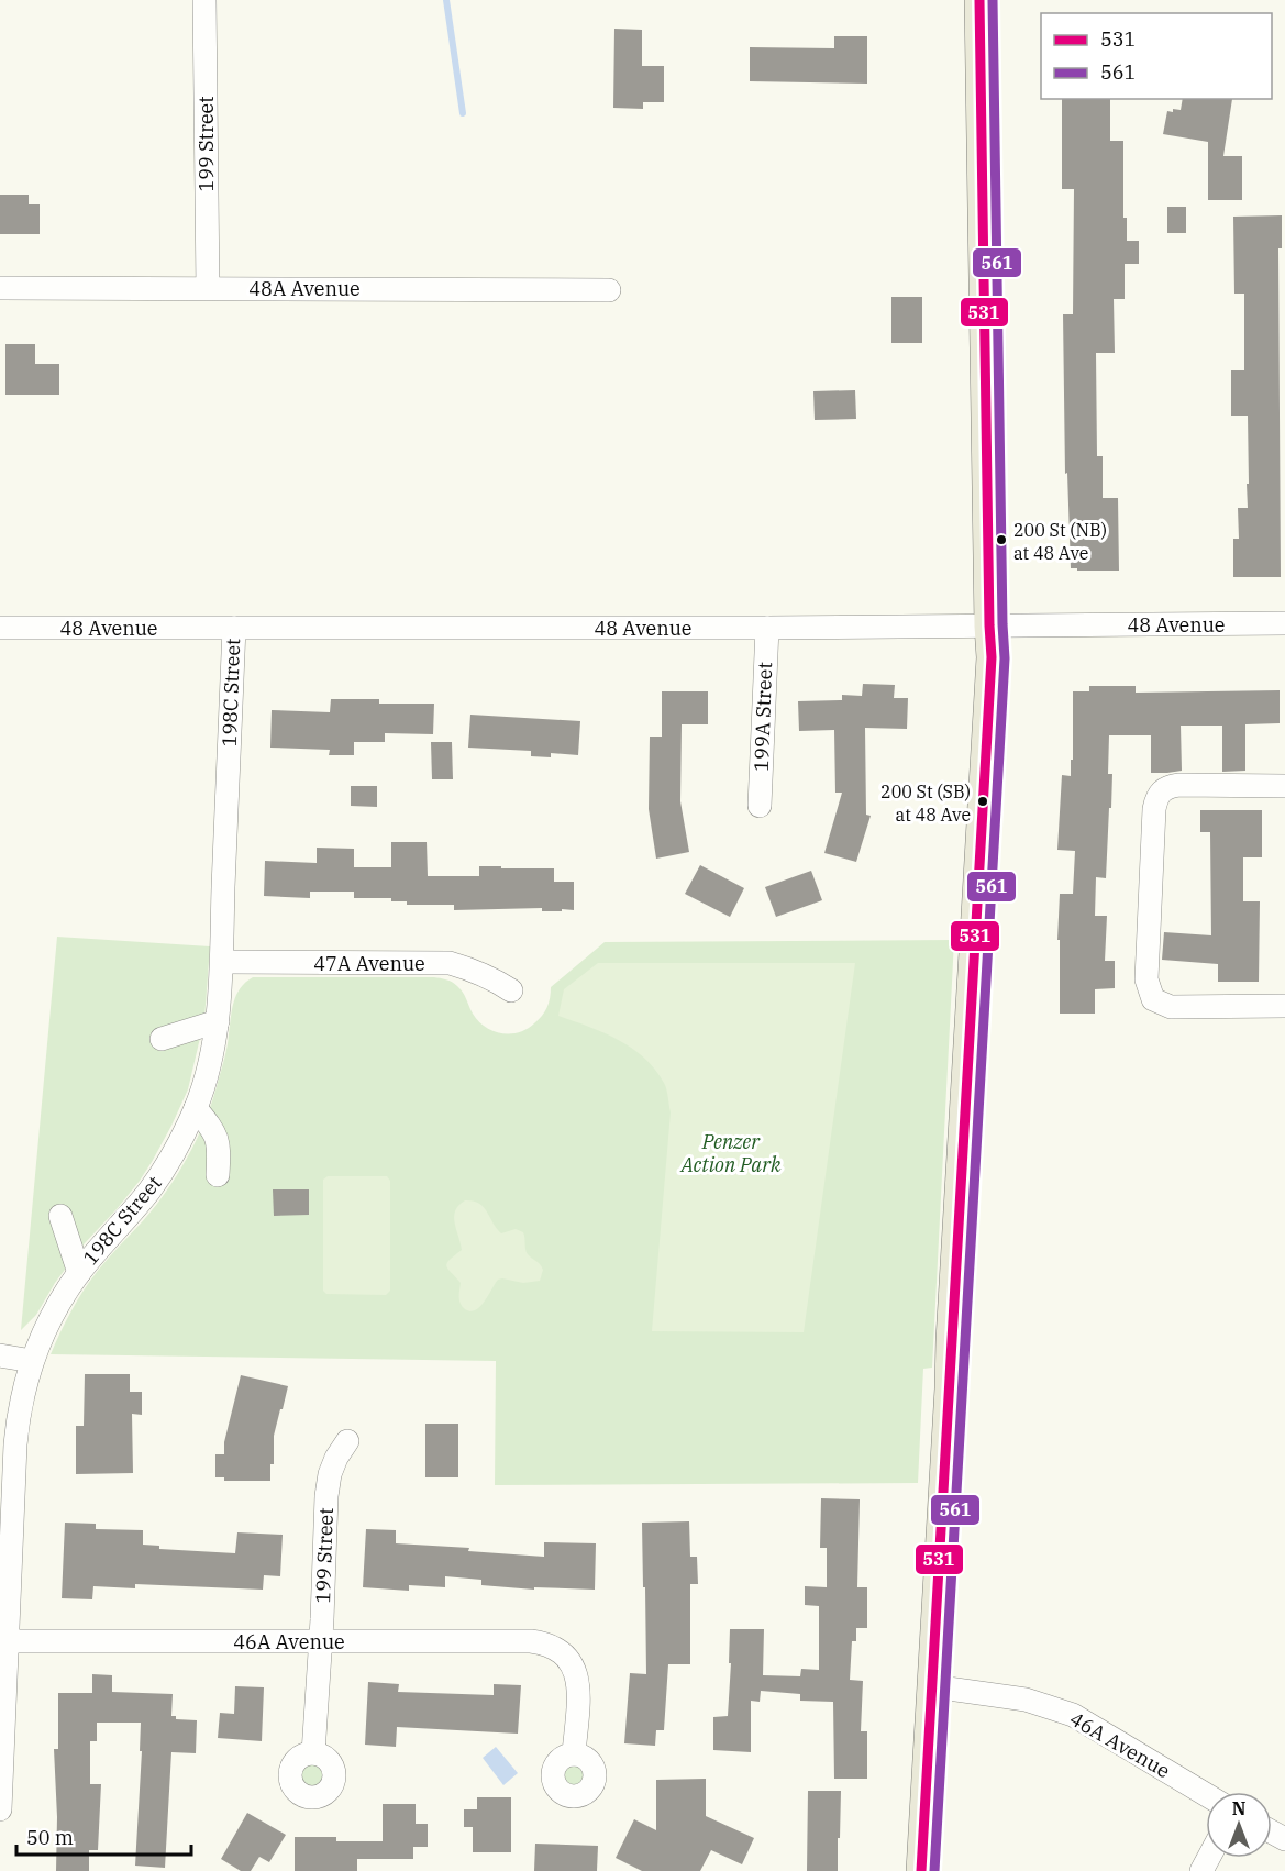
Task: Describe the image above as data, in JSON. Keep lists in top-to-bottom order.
{
  "streets": {
    "street": [
      "199 Street",
      "48A Avenue",
      "48 Avenue",
      "198C Street",
      "199A Street",
      "47A Avenue",
      "46A Avenue"
    ]
  },
  "crossings": [
    ["199 Street", "48A Avenue"],
    ["199 Street", "46A Avenue"],
    ["48 Avenue", "198C Street"],
    ["48 Avenue", "199A Street"],
    ["198C Street", "47A Avenue"],
    ["198C Street", "46A Avenue"]
  ],
  "parks": ["Penzer Action Park"],
  "places": ["200 St (NB) at 48 Ave", "200 St (SB) at 48 Ave"],
  "lines": ["transit line 531", "transit line 561"],
  "legend": ["531", "561"],
  "scale_bar": "50 m",
  "north": "top"
}
